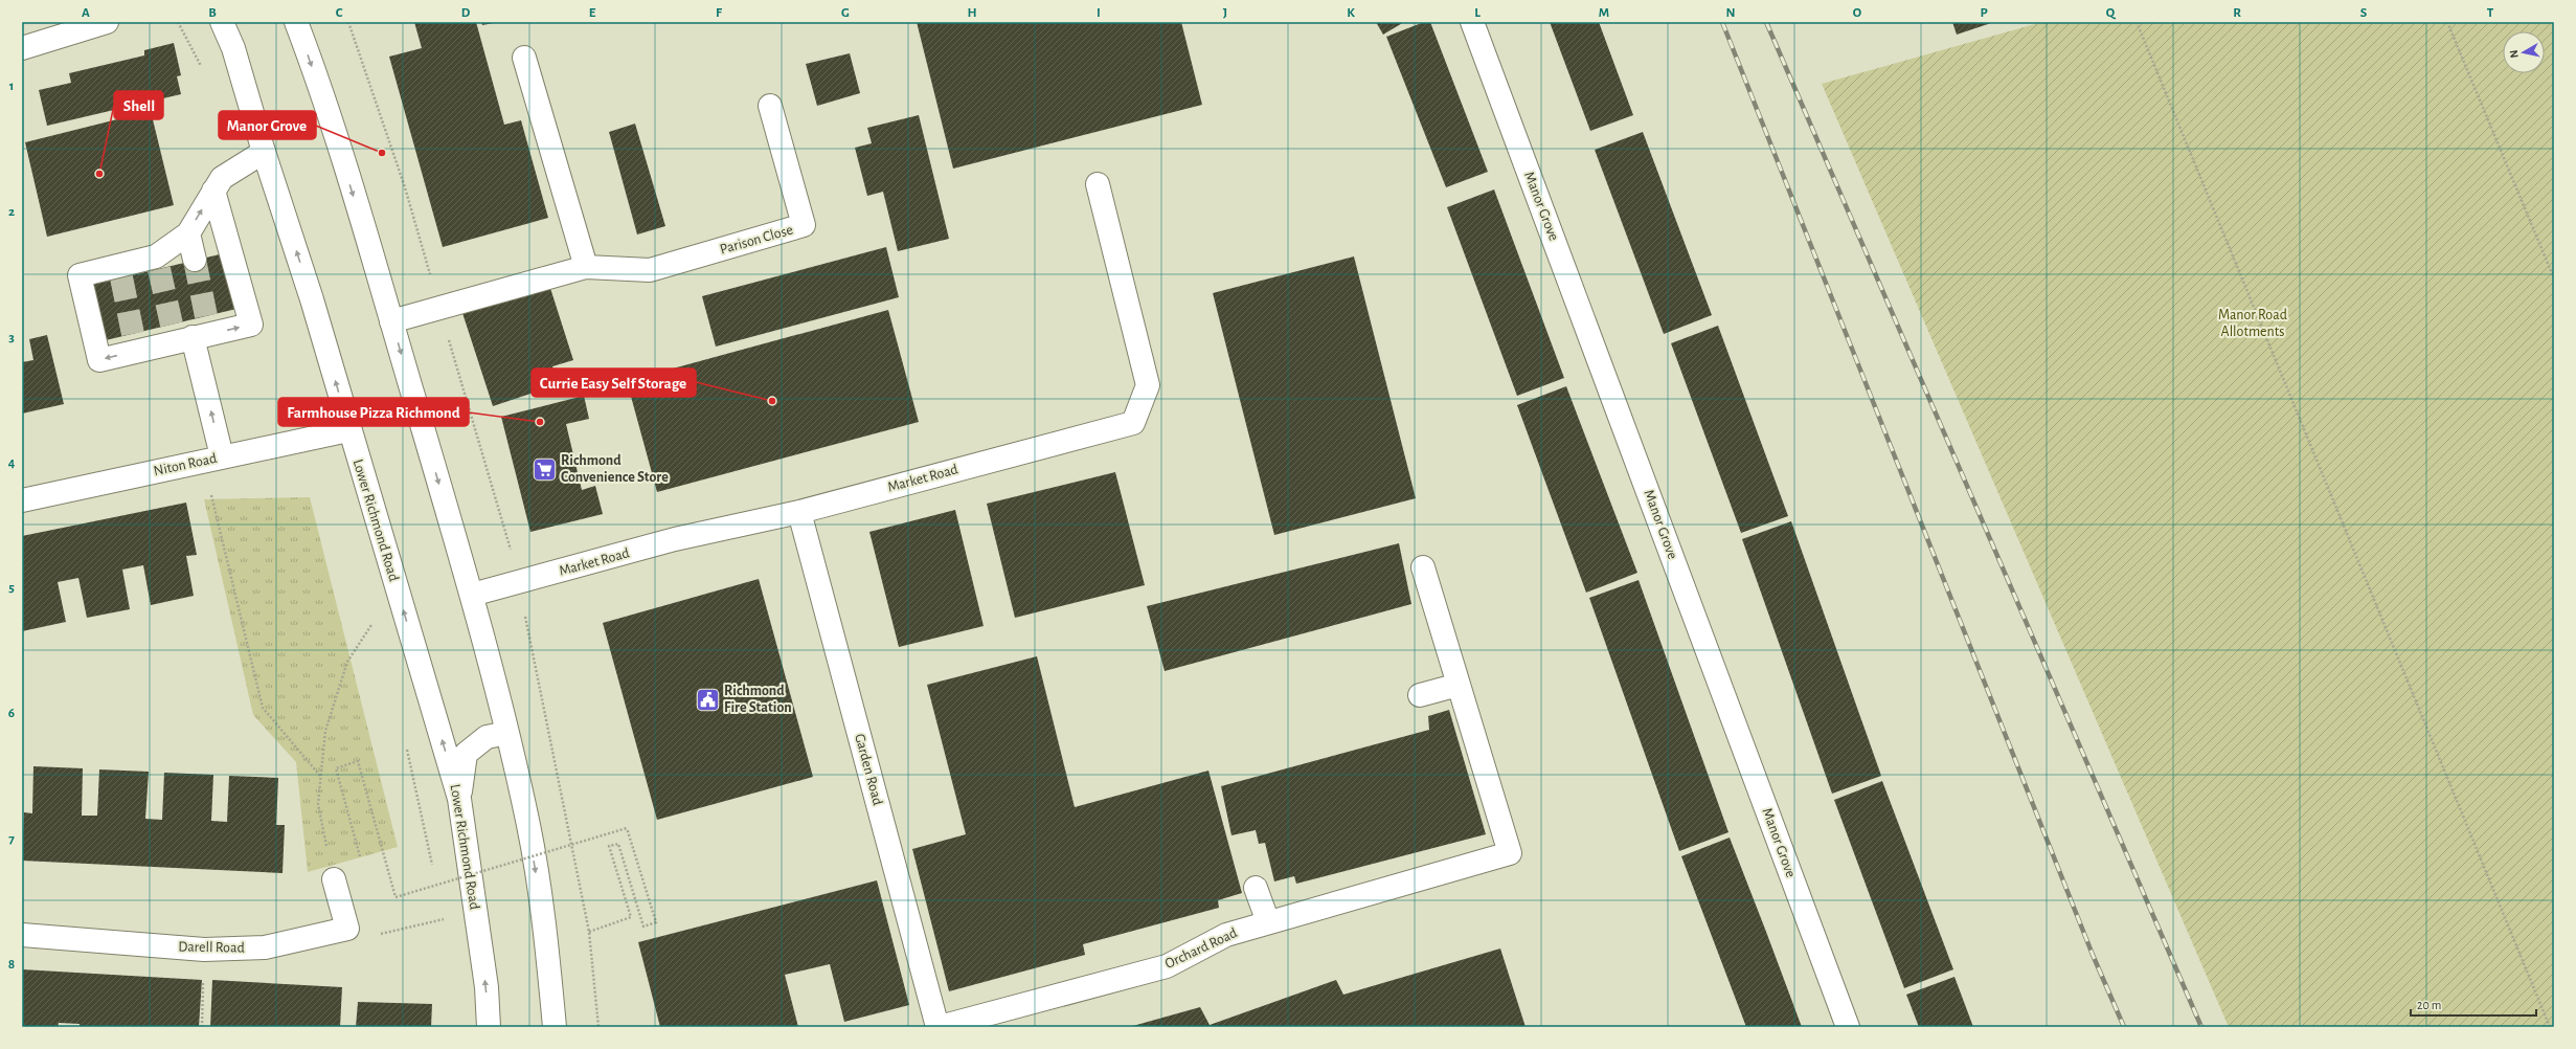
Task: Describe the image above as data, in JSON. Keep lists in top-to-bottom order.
{
  "streets": {
    "main road": [
      "Manor Grove",
      "Parison Close",
      "Niton Road",
      "Market Road",
      "Lower Richmond Road",
      "Garden Road",
      "Darell Road",
      "Orchard Road"
    ]
  },
  "crossings": [
    ["Niton Road", "Lower Richmond Road"],
    ["Market Road", "Garden Road"],
    ["Garden Road", "Orchard Road"]
  ],
  "parks": ["Manor Road Allotments"],
  "places": {
    "other": [
      "Manor Grove",
      "Shell",
      "Currie Easy Self Storage",
      "Farmhouse Pizza Richmond"
    ],
    "supermarket": ["Richmond Convenience Store"],
    "public building": ["Richmond Fire Station"]
  },
  "scale_bar": "20 m",
  "north": "left",
  "grid": {
    "columns": [
      "A",
      "B",
      "C",
      "D",
      "E",
      "F",
      "G",
      "H",
      "I",
      "J",
      "K",
      "L",
      "M",
      "N",
      "O",
      "P",
      "Q",
      "R",
      "S",
      "T"
    ],
    "rows": [
      "1",
      "2",
      "3",
      "4",
      "5",
      "6",
      "7",
      "8"
    ]
  }
}
